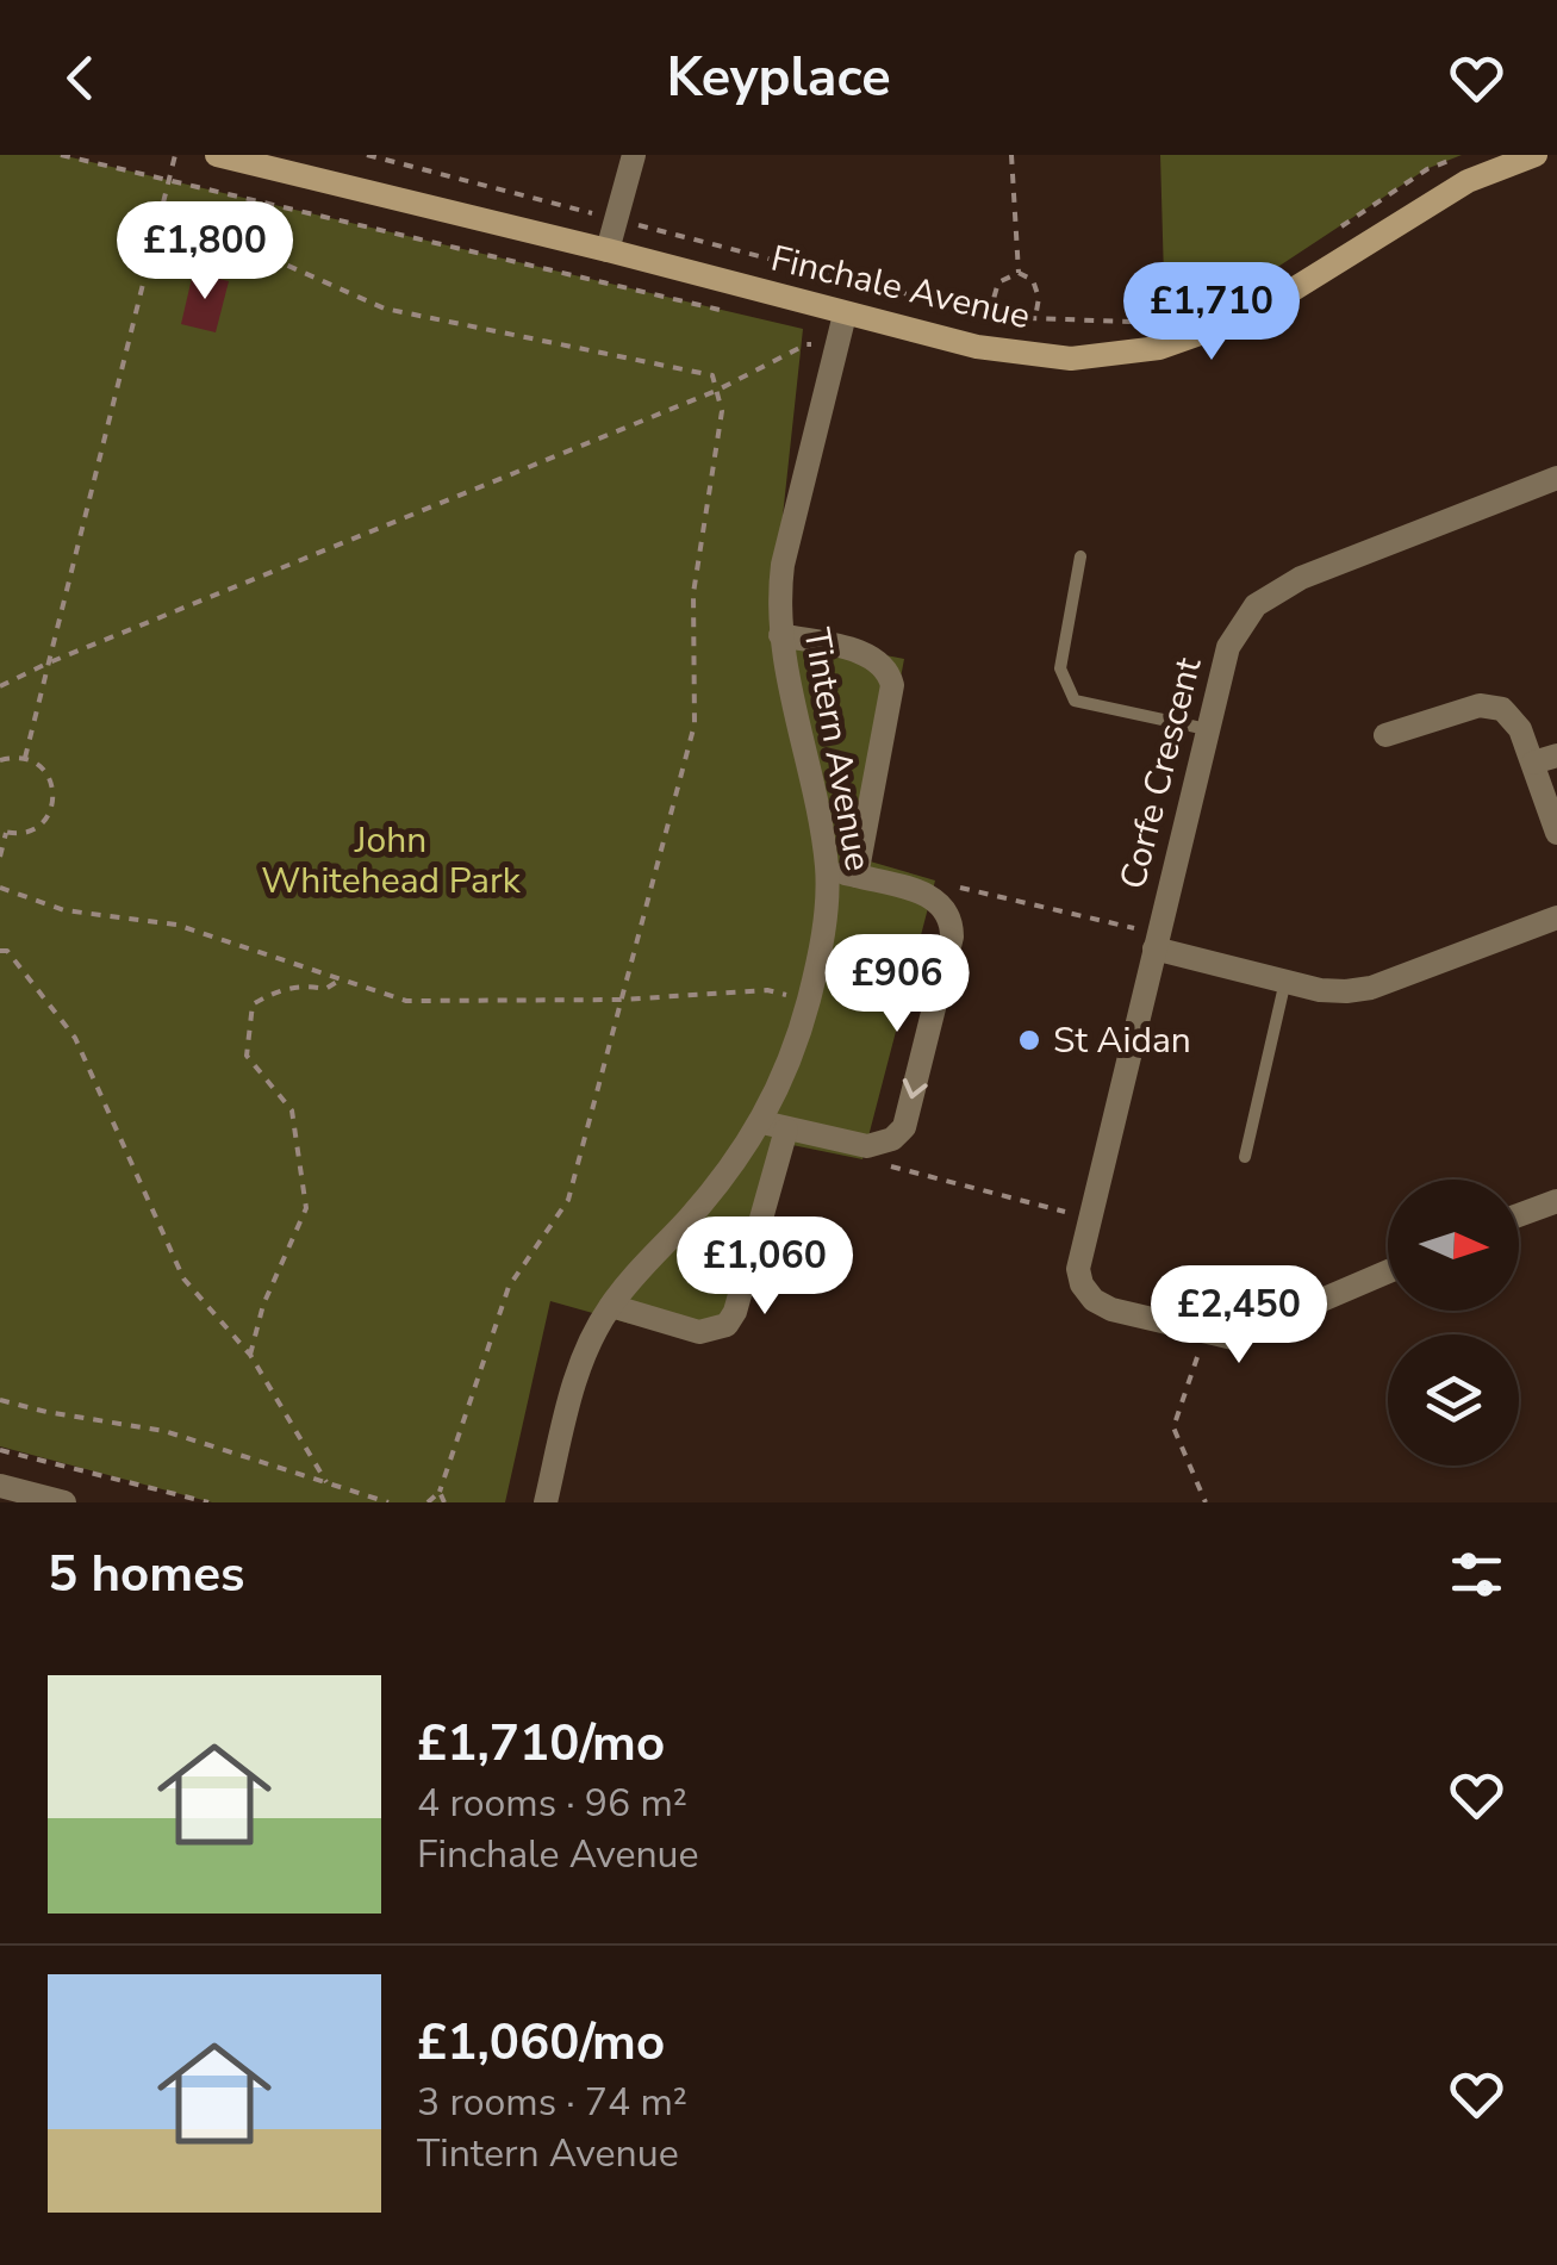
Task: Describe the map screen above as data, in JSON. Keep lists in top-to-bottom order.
{
  "streets": {
    "street": ["Finchale Avenue", "Tintern Avenue", "Corfe Crescent"]
  },
  "crossings": [
    ["Finchale Avenue", "Tintern Avenue"]
  ],
  "parks": ["John Whitehead Park"],
  "places": ["St Aidan"],
  "north": "right",
  "page": {
    "header": "Keyplace",
    "price": [
      "£1,800",
      "£1,710",
      "£906",
      "£1,060",
      "£2,450"
    ],
    "heading": "5 homes",
    "list": [
      {
        "name": "£1,710/mo",
        "note": "4 rooms · 96 m² · Finchale Avenue"
      },
      {
        "name": "£1,060/mo",
        "note": "3 rooms · 74 m² · Tintern Avenue"
      }
    ]
  }
}
